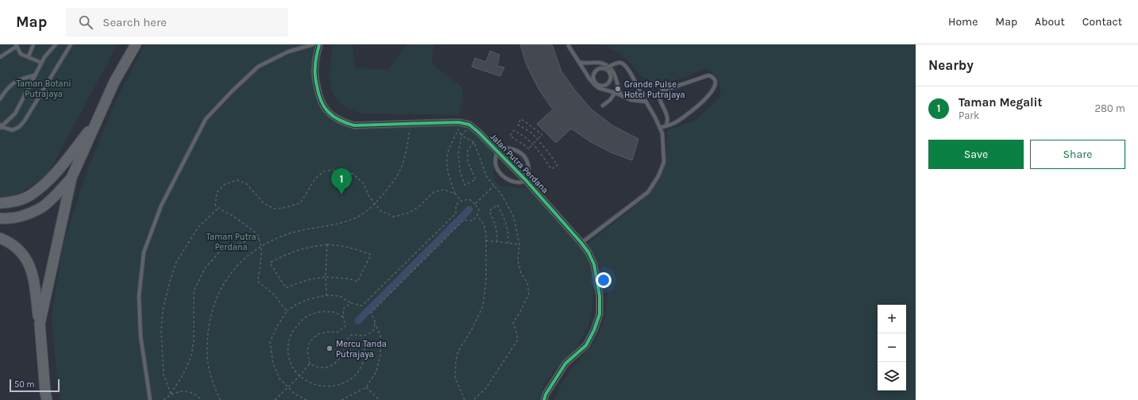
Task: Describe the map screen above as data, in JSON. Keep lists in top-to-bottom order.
{
  "streets": {
    "street": ["Jalan Putra Perdana"]
  },
  "parks": ["Taman Botani Putrajaya", "Taman Putra Perdana"],
  "places": ["Grande Pulse Hotel Putrajaya", "Mercu Tanda Putrajaya"],
  "scale_bar": "50 m",
  "page": {
    "header": "Map",
    "search": "Search here",
    "nav": [
      "Home",
      "Map",
      "About",
      "Contact"
    ],
    "heading": "Nearby",
    "list": [
      {
        "mark": "1",
        "name": "Taman Megalit",
        "note": "Park",
        "value": "280 m"
      }
    ],
    "buttons": ["Save", "Share"],
    "pins": "1",
    "map_buttons": ["+", "−"],
    "scale": "50 m"
  }
}
